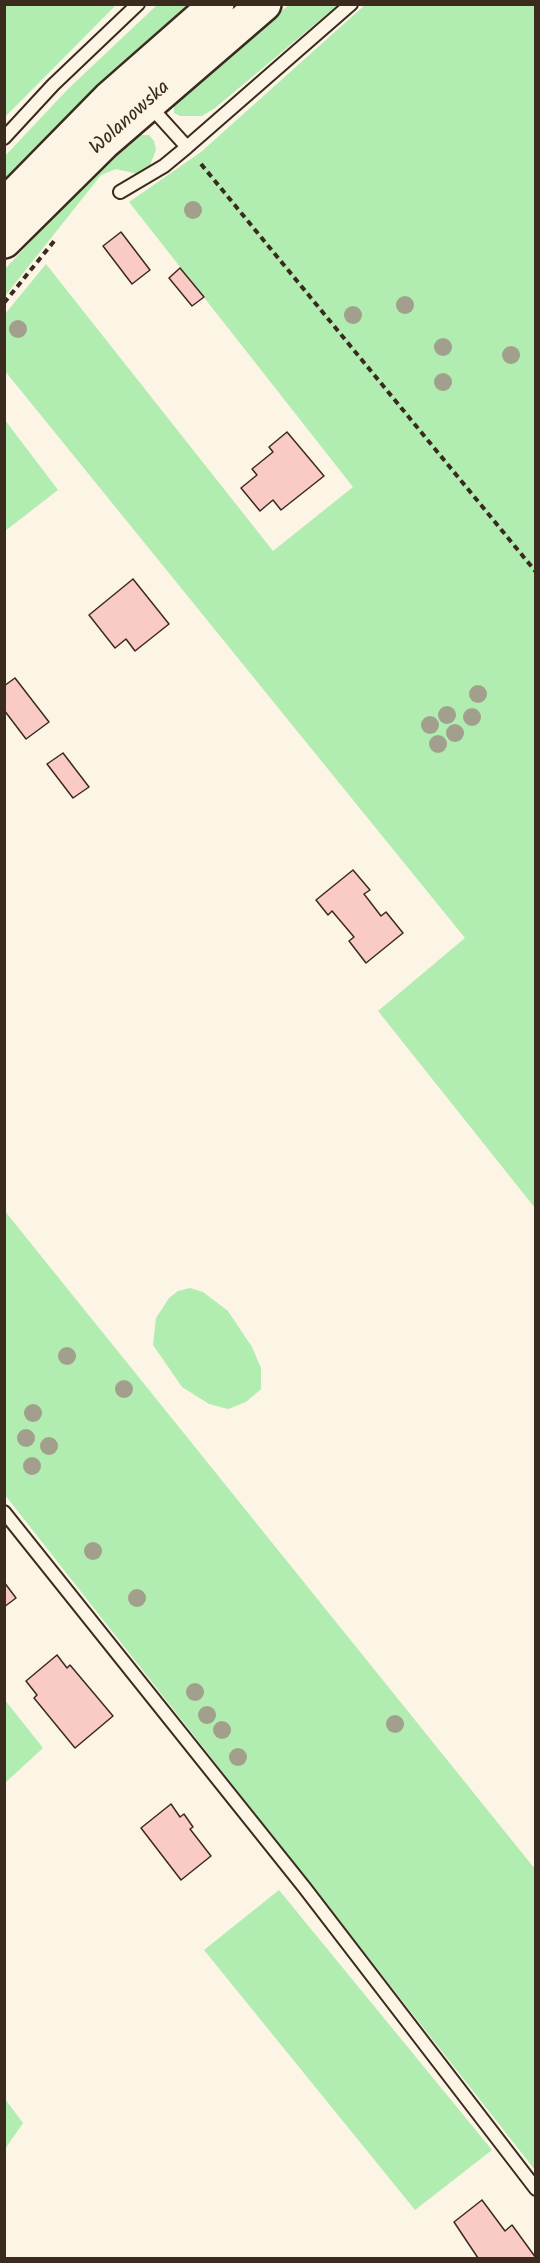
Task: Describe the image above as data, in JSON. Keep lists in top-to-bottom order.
{
  "streets": {
    "main road": ["Wolanowska"]
  }
}
